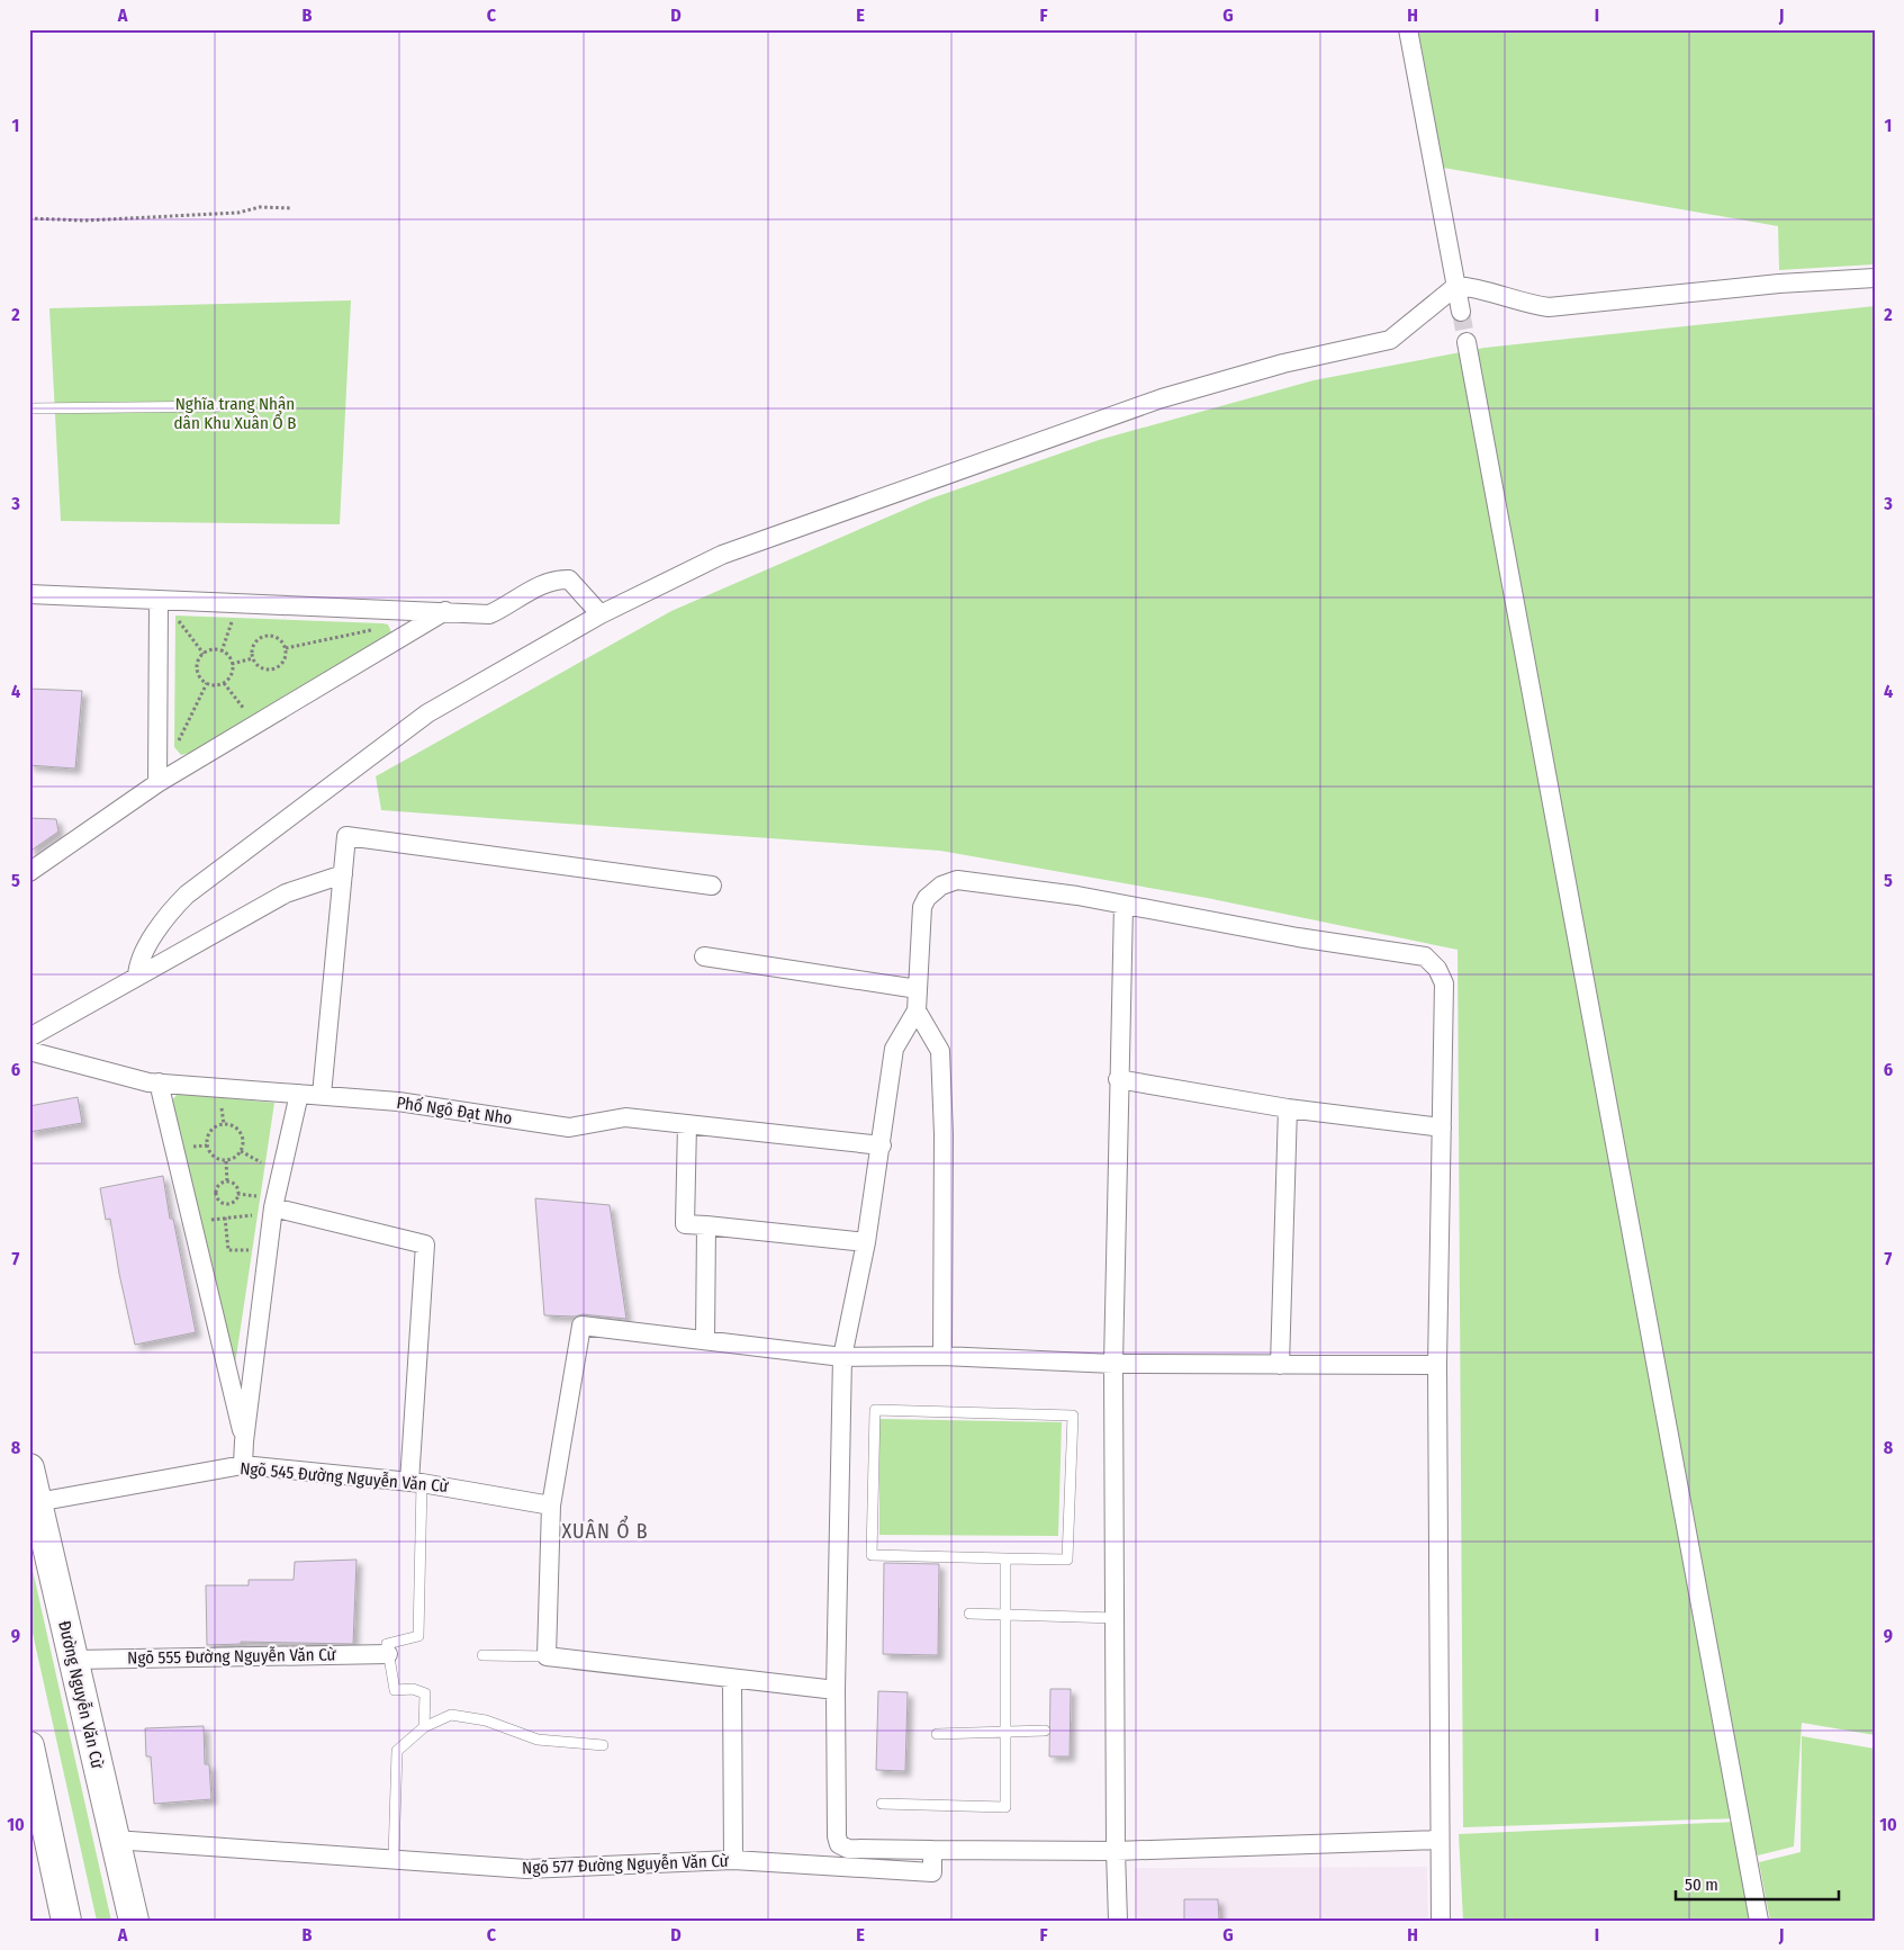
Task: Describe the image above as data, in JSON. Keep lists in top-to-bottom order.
{
  "streets": {
    "main road": ["Đường Nguyễn Văn Cừ"],
    "street": [
      "Phố Ngô Đạt Nho",
      "Ngõ 545 Đường Nguyễn Văn Cừ",
      "Ngõ 555 Đường Nguyễn Văn Cừ",
      "Ngõ 577 Đường Nguyễn Văn Cừ"
    ]
  },
  "crossings": [
    ["Ngõ 545 Đường Nguyễn Văn Cừ", "Đường Nguyễn Văn Cừ"],
    ["Ngõ 555 Đường Nguyễn Văn Cừ", "Đường Nguyễn Văn Cừ"],
    ["Đường Nguyễn Văn Cừ", "Ngõ 577 Đường Nguyễn Văn Cừ"]
  ],
  "districts": ["XUÂN Ổ B"],
  "parks": ["Nghĩa trang Nhân dân Khu Xuân Ổ B"],
  "scale_bar": "50 m",
  "grid": {
    "columns": [
      "A",
      "B",
      "C",
      "D",
      "E",
      "F",
      "G",
      "H",
      "I",
      "J"
    ],
    "rows": [
      "1",
      "2",
      "3",
      "4",
      "5",
      "6",
      "7",
      "8",
      "9",
      "10"
    ]
  }
}
